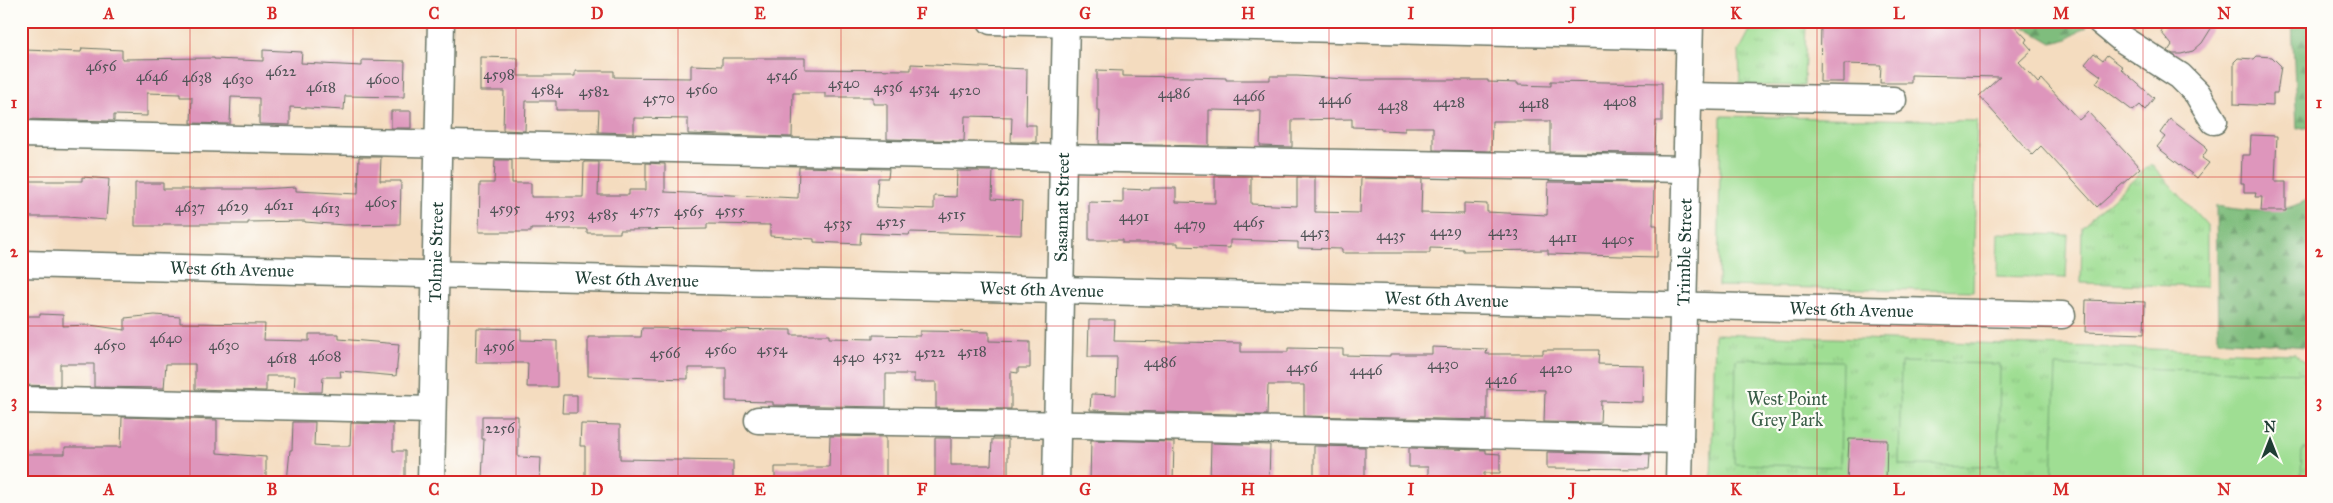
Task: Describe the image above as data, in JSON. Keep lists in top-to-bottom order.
{
  "streets": {
    "street": [
      "Sasamat Street",
      "Tolmie Street",
      "Trimble Street",
      "West 6th Avenue"
    ]
  },
  "crossings": [
    ["Sasamat Street", "West 6th Avenue"],
    ["Tolmie Street", "West 6th Avenue"],
    ["Trimble Street", "West 6th Avenue"]
  ],
  "parks": ["West Point Grey Park"],
  "house_numbers": [
    "4656",
    "4622",
    "4598",
    "4546",
    "4646",
    "4638",
    "4630",
    "4600",
    "4540",
    "4618",
    "4536",
    "4534",
    "4584",
    "4560",
    "4520",
    "4582",
    "4486",
    "4466",
    "4570",
    "4446",
    "4408",
    "4428",
    "4418",
    "4438",
    "4605",
    "4621",
    "4629",
    "4637",
    "4613",
    "4595",
    "4575",
    "4555",
    "4565",
    "4593",
    "4585",
    "4515",
    "4491",
    "4525",
    "4465",
    "4535",
    "4479",
    "4429",
    "4423",
    "4453",
    "4435",
    "4411",
    "4405",
    "4640",
    "4650",
    "4630",
    "4596",
    "4560",
    "4554",
    "4518",
    "4522",
    "4566",
    "4532",
    "4608",
    "4540",
    "4618",
    "4486",
    "4430",
    "4456",
    "4420",
    "4446",
    "4426",
    "2256"
  ],
  "north": "top",
  "grid": {
    "columns": [
      "A",
      "B",
      "C",
      "D",
      "E",
      "F",
      "G",
      "H",
      "I",
      "J",
      "K",
      "L",
      "M",
      "N"
    ],
    "rows": ["1", "2", "3"]
  }
}
